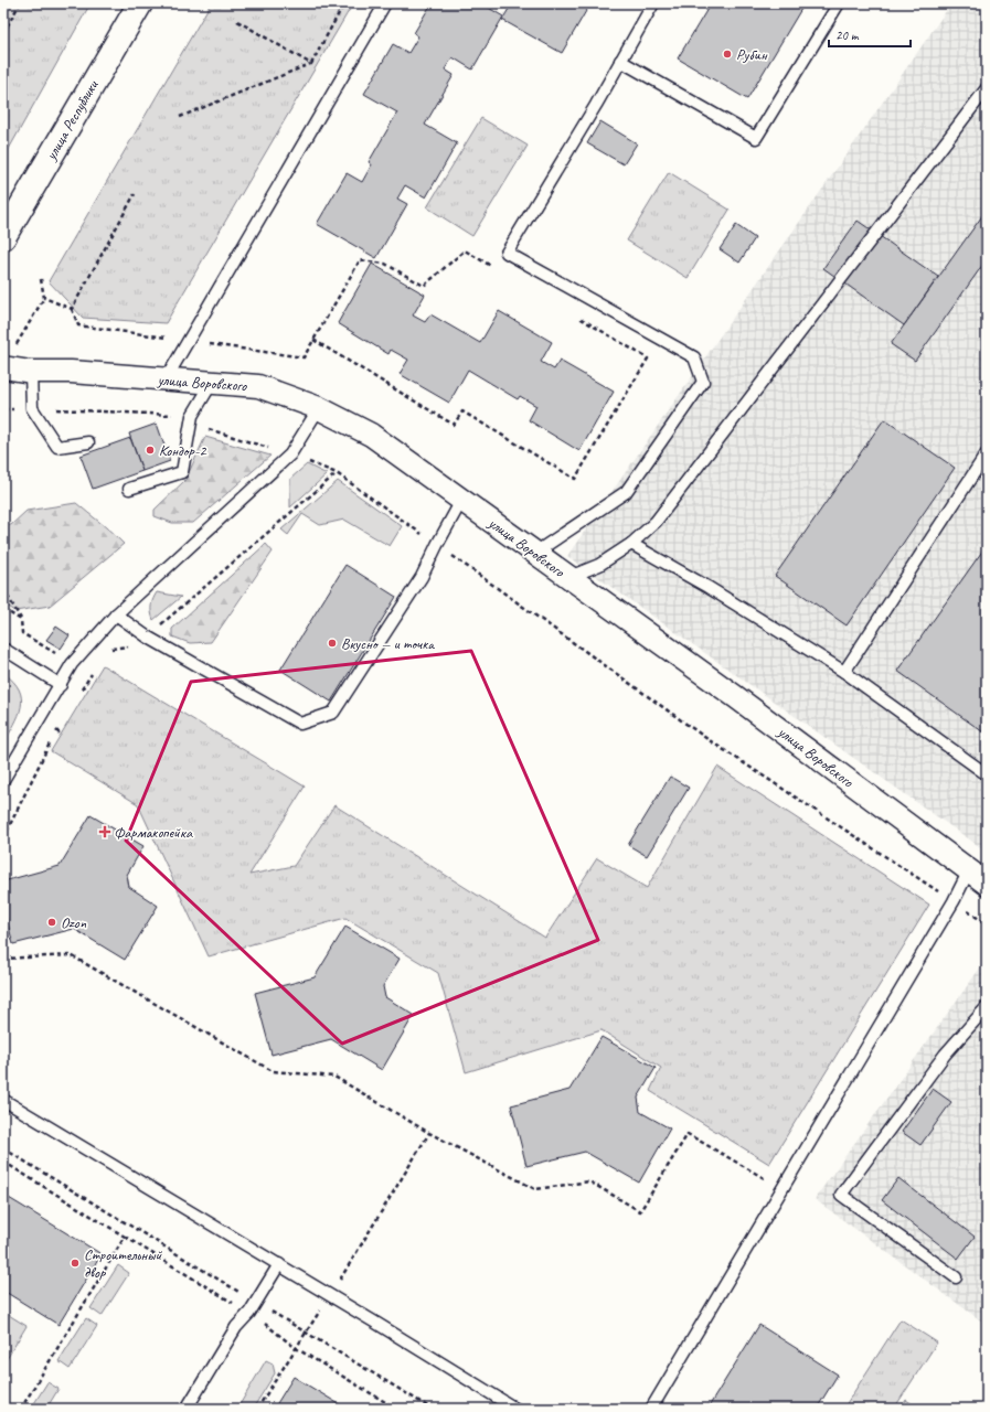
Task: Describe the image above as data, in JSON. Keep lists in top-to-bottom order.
{
  "streets": {
    "main road": ["улица Республики"],
    "street": ["улица Воровского"]
  },
  "places": {
    "other": [
      "Рубин",
      "Кондор-2",
      "Вкусно — и точка",
      "Ozon",
      "Строительный двор"
    ],
    "health": ["Фармакопейка"]
  },
  "scale_bar": "20 m"
}
